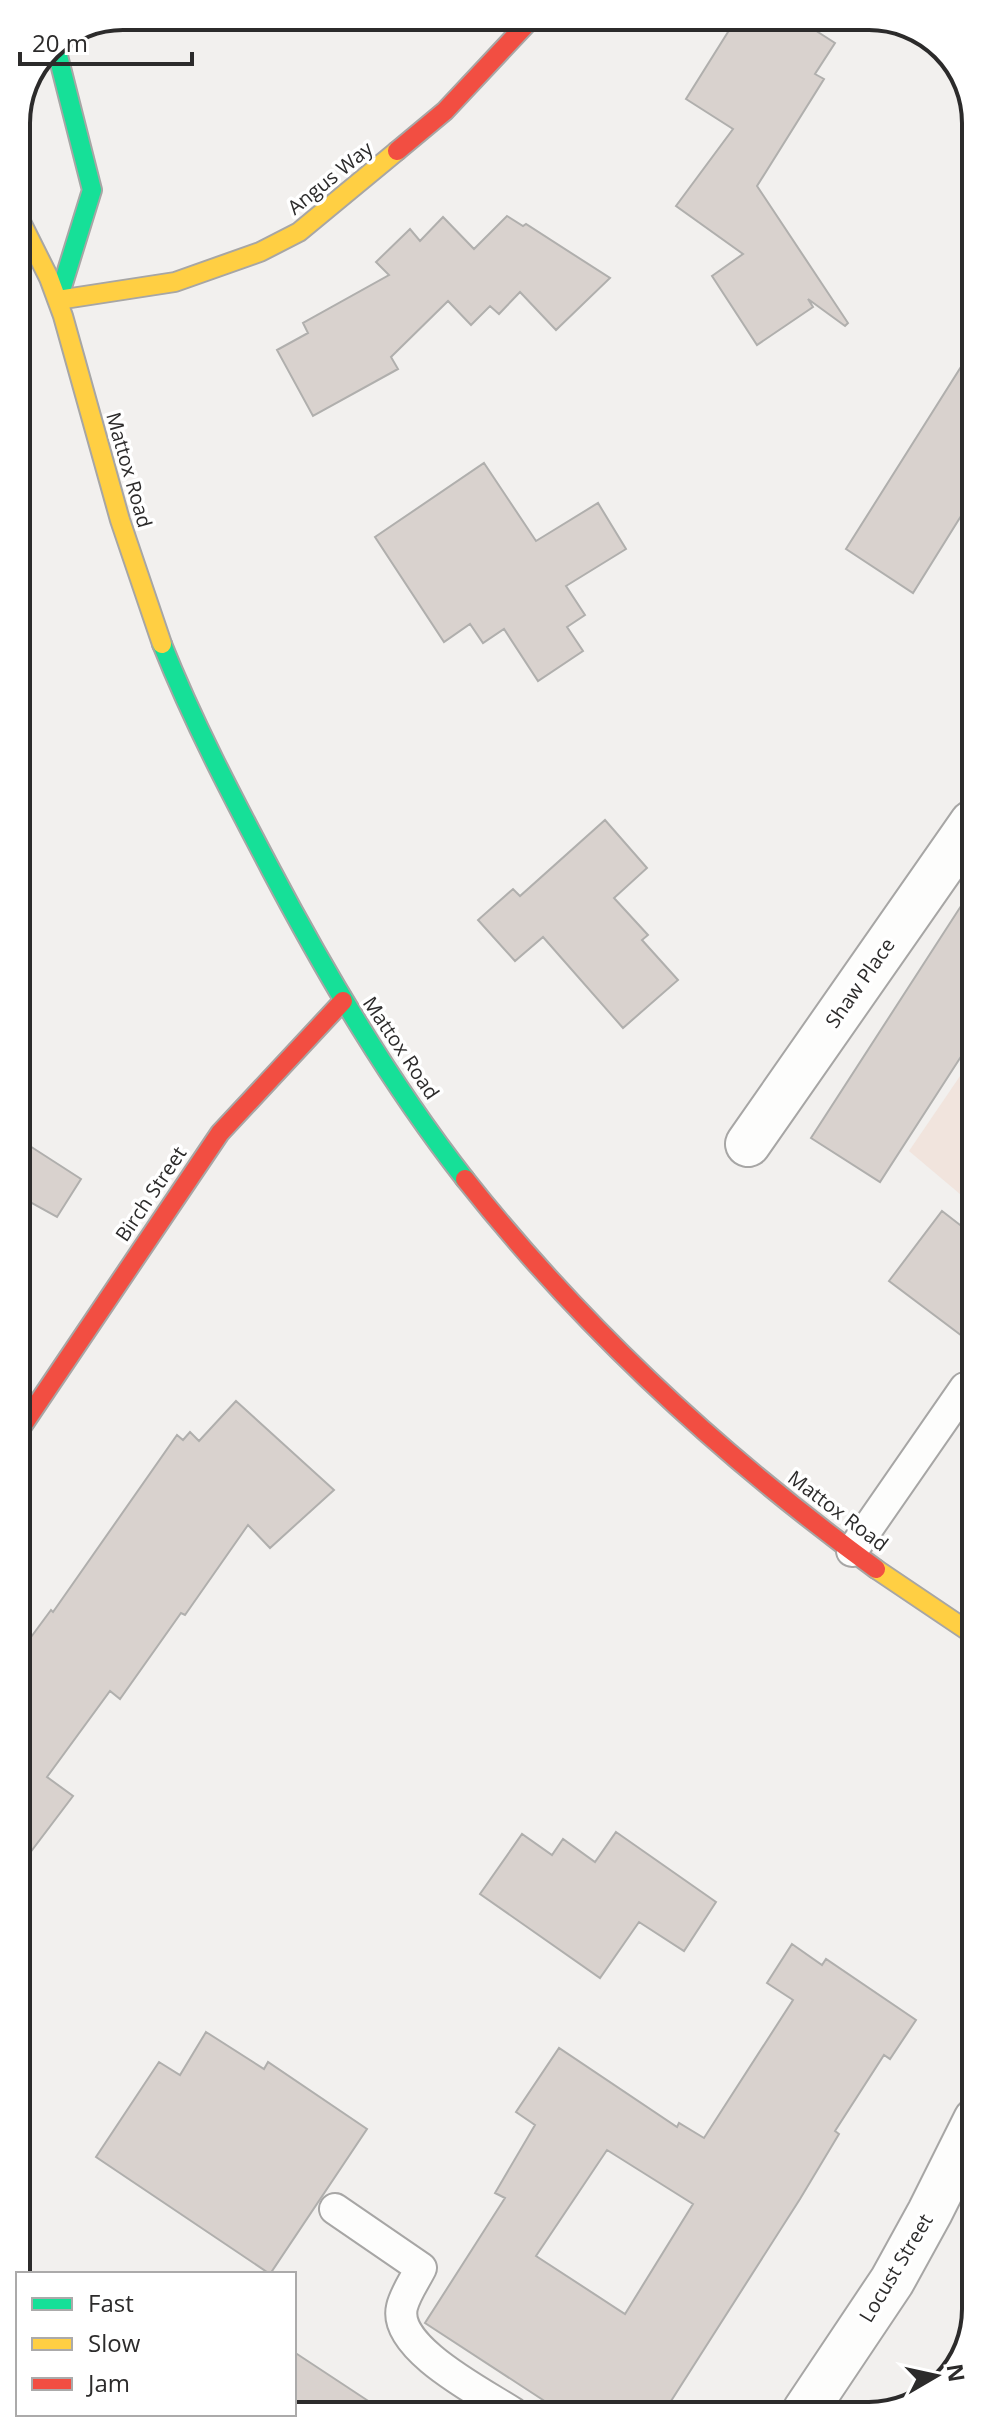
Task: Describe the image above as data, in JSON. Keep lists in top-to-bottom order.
{
  "streets": {
    "main road": ["Angus Way", "Mattox Road", "Birch Street"],
    "street": ["Shaw Place", "Locust Street"]
  },
  "crossings": [
    ["Angus Way", "Mattox Road"],
    ["Mattox Road", "Birch Street"]
  ],
  "legend": ["Fast", "Slow", "Jam"],
  "scale_bar": "20 m",
  "north": "right"
}
